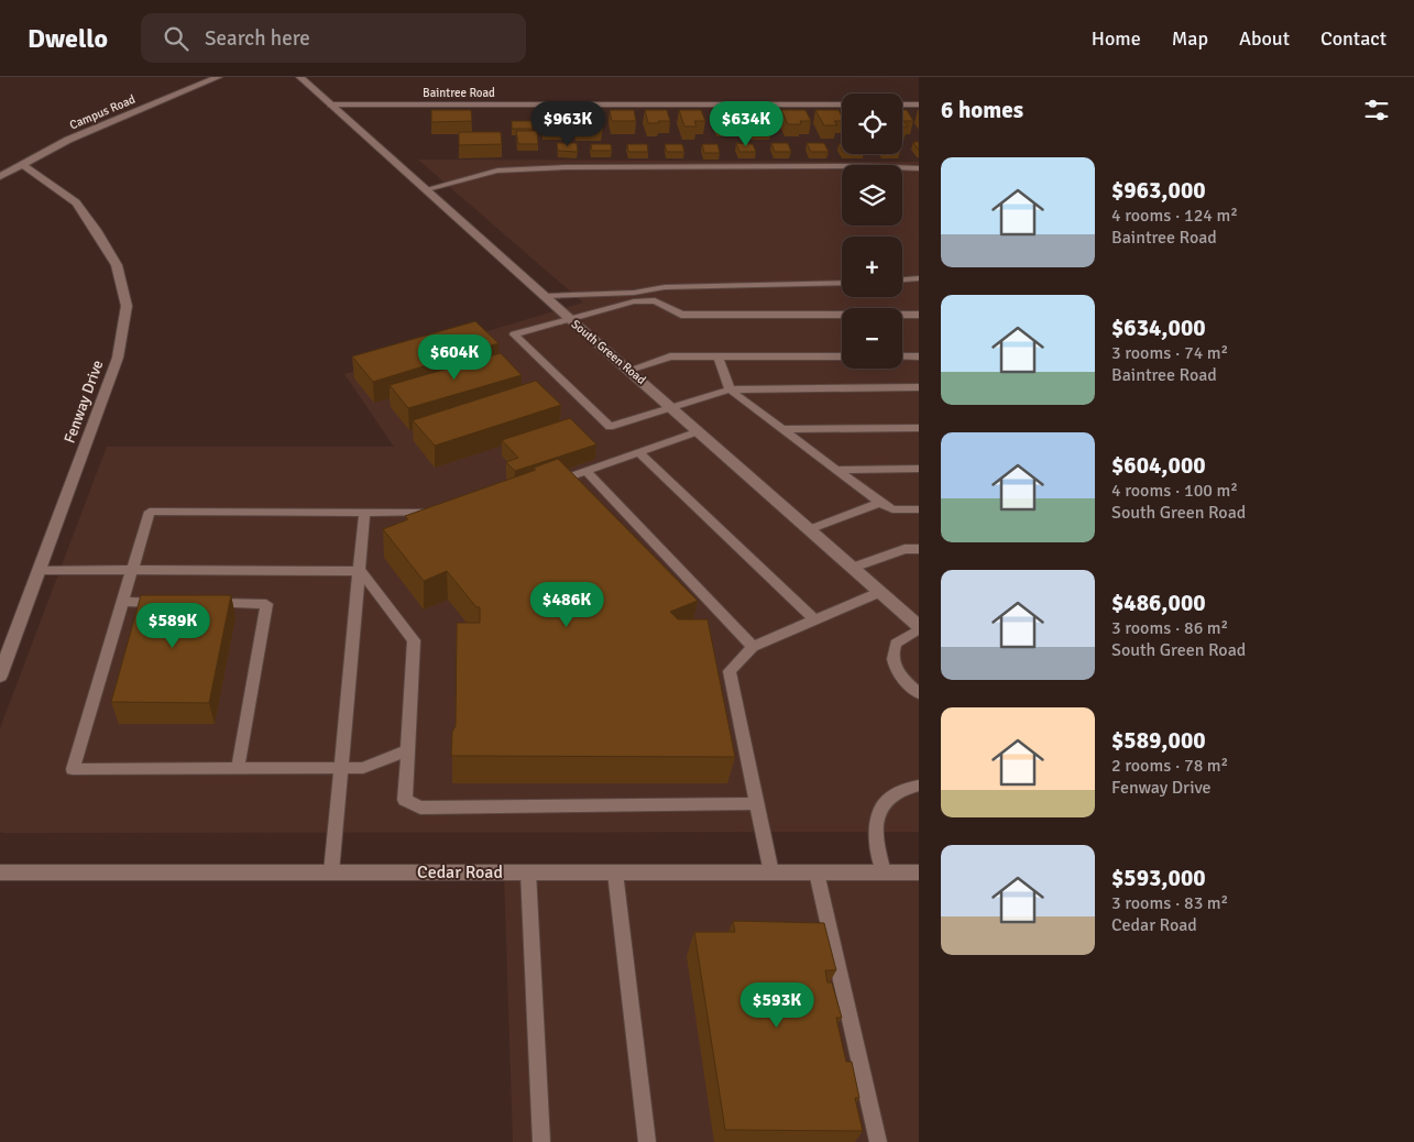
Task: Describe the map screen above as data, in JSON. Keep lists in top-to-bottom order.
{
  "streets": {
    "street": [
      "Baintree Road",
      "Campus Road",
      "South Green Road",
      "Fenway Drive",
      "Cedar Road"
    ]
  },
  "crossings": [
    ["Baintree Road", "South Green Road"],
    ["Campus Road", "Fenway Drive"]
  ],
  "page": {
    "header": "Dwello",
    "search": "Search here",
    "nav": [
      "Home",
      "Map",
      "About",
      "Contact"
    ],
    "heading": "6 homes",
    "map_buttons": ["+", "−"],
    "price": [
      "$963K",
      "$634K",
      "$604K",
      "$486K",
      "$589K",
      "$593K"
    ],
    "list": [
      {
        "name": "$963,000",
        "note": "4 rooms · 124 m² · Baintree Road"
      },
      {
        "name": "$634,000",
        "note": "3 rooms · 74 m² · Baintree Road"
      },
      {
        "name": "$604,000",
        "note": "4 rooms · 100 m² · South Green Road"
      },
      {
        "name": "$486,000",
        "note": "3 rooms · 86 m² · South Green Road"
      },
      {
        "name": "$589,000",
        "note": "2 rooms · 78 m² · Fenway Drive"
      },
      {
        "name": "$593,000",
        "note": "3 rooms · 83 m² · Cedar Road"
      }
    ]
  }
}
